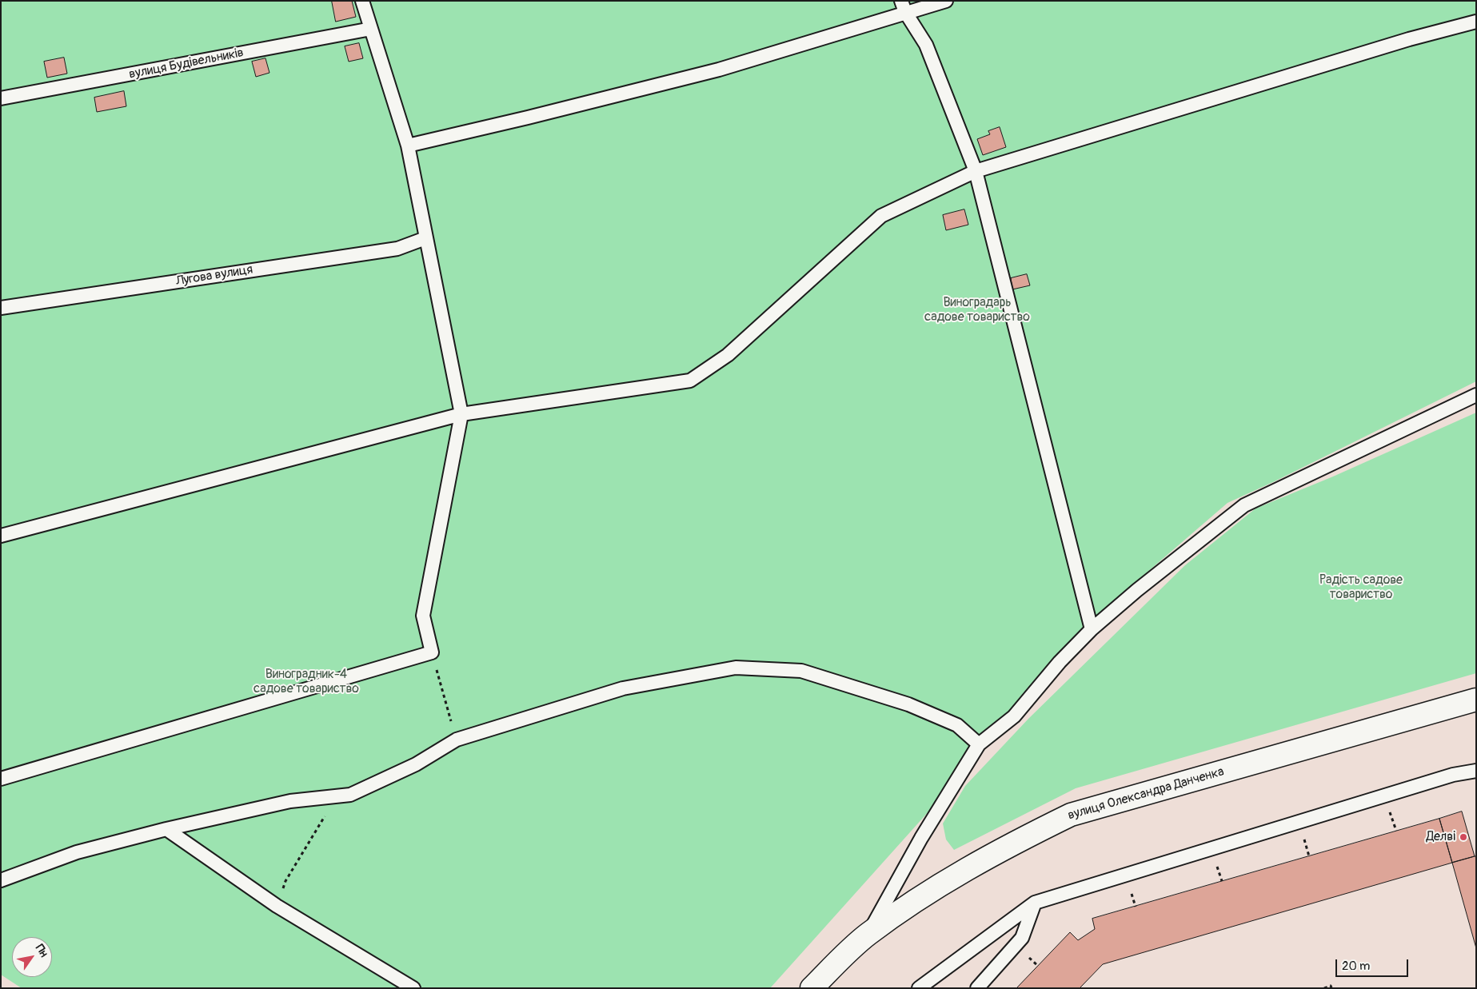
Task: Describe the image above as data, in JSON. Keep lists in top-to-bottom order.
{
  "streets": {
    "street": ["вулиця Олександра Данченка"],
    "lane": ["вулиця Будівельників", "Лугова вулиця"]
  },
  "parks": ["Виноградарь садове товариство", "Радість садове товариство", "Виноградник-4 садове товариство"],
  "places": ["Делві"],
  "scale_bar": "20 m",
  "north": "top right"
}
